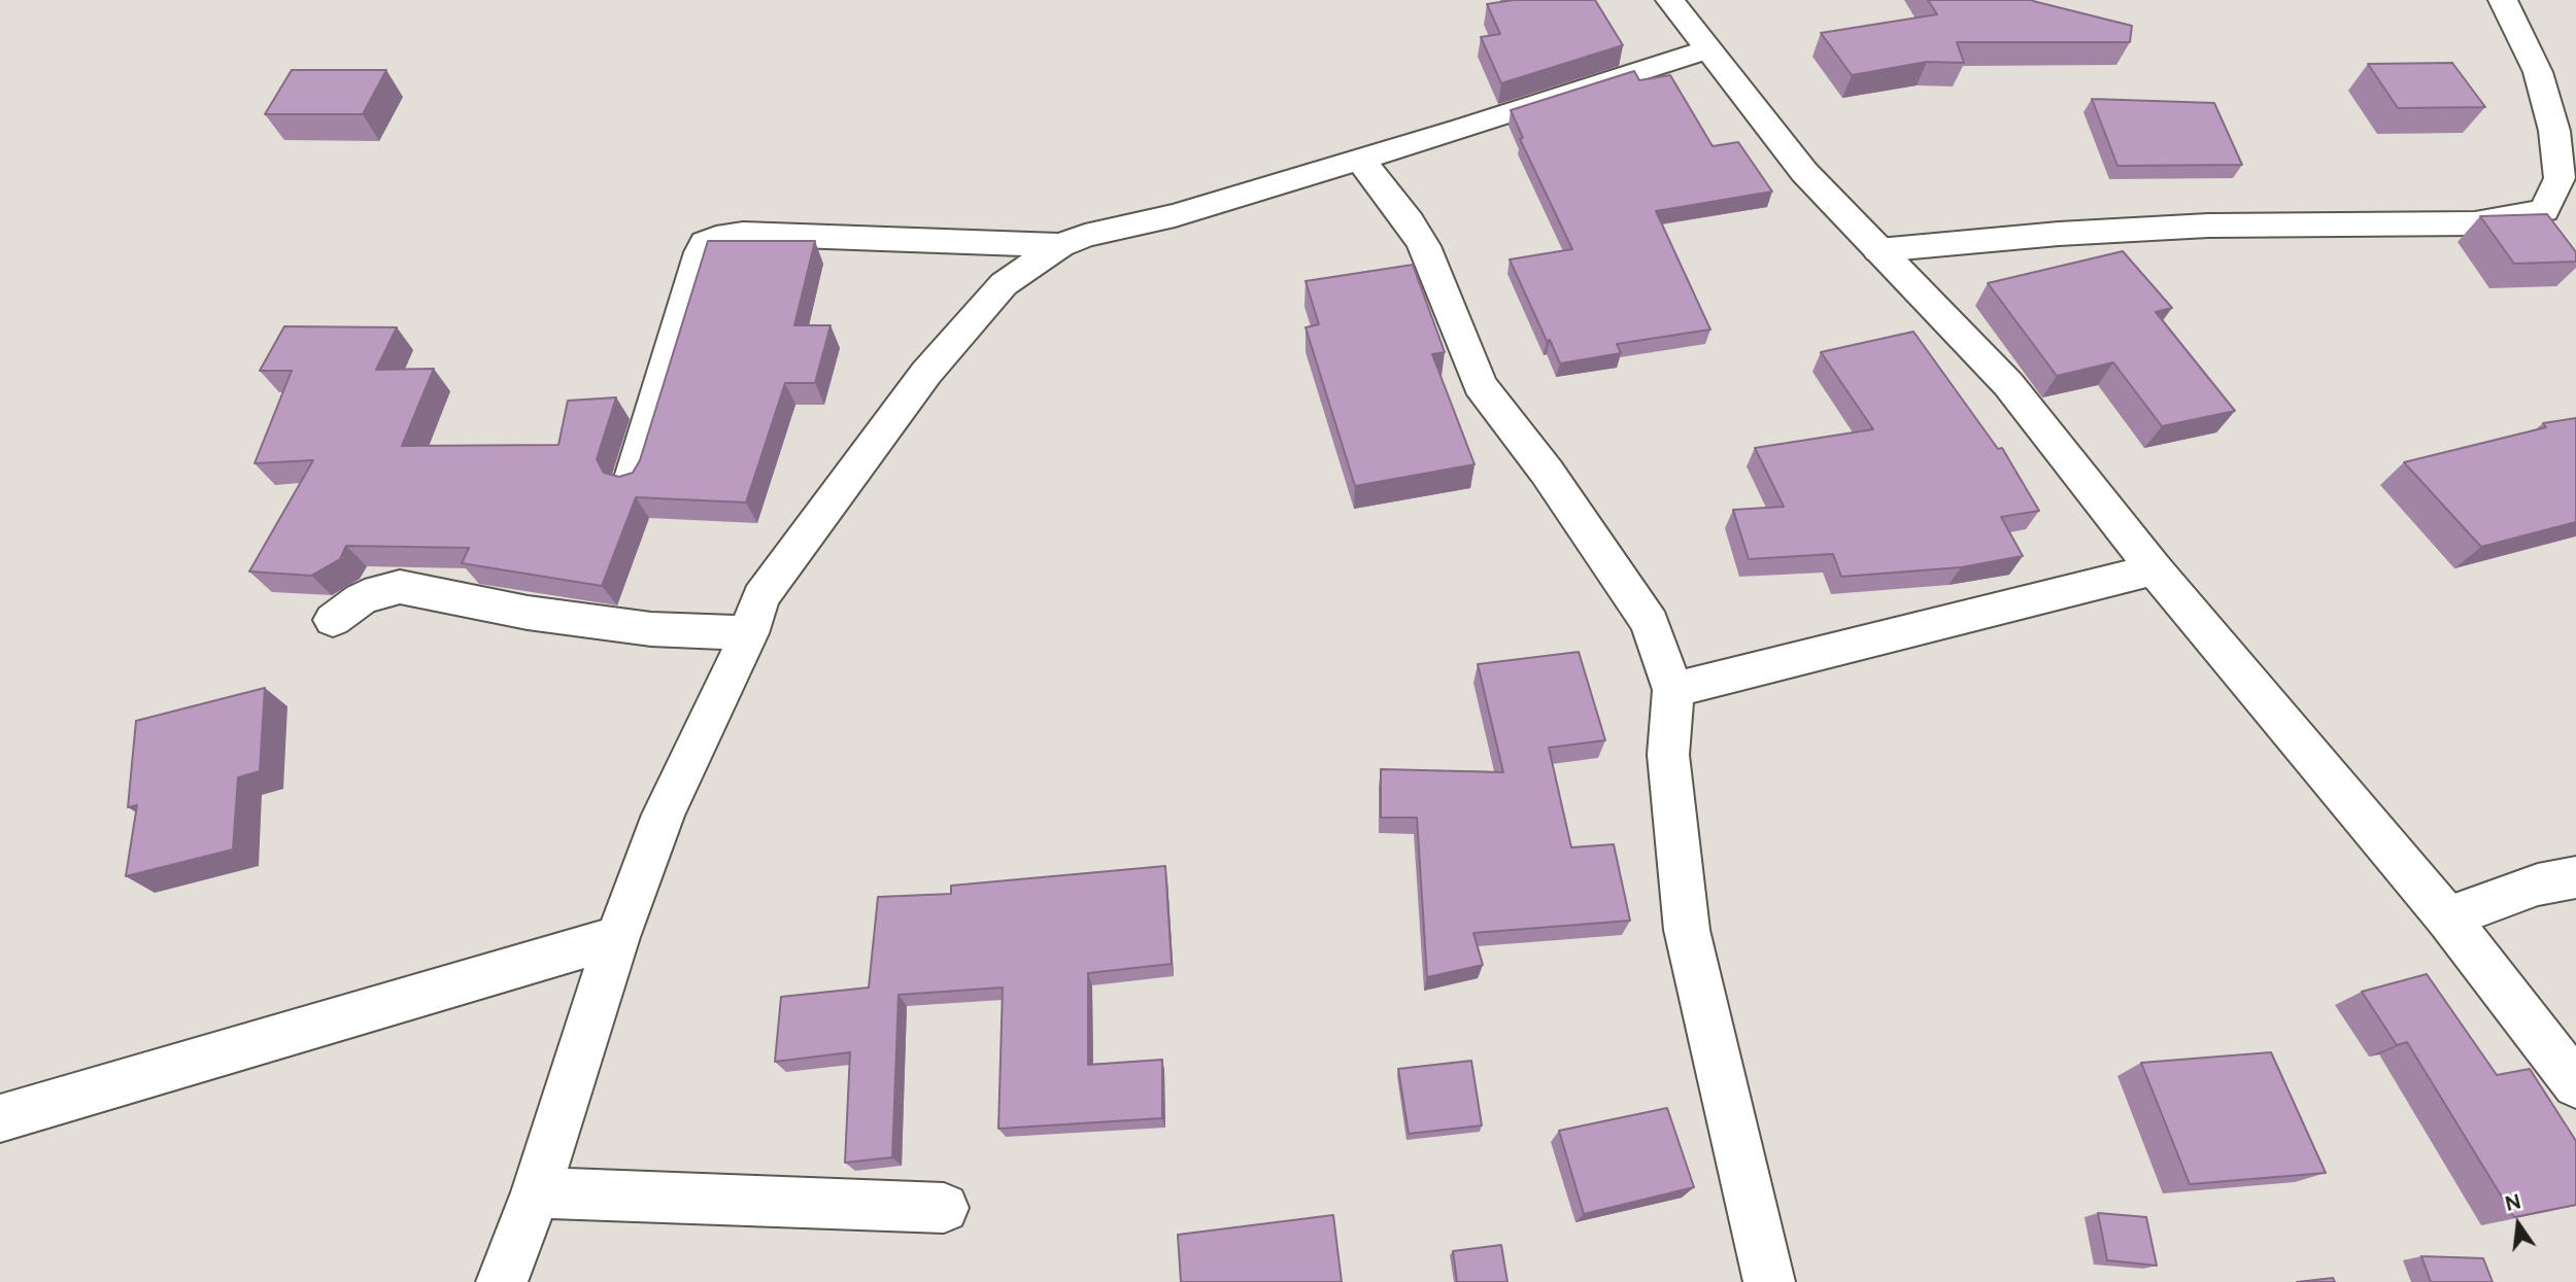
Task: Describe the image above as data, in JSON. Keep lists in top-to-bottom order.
{
  "north": "top"
}
